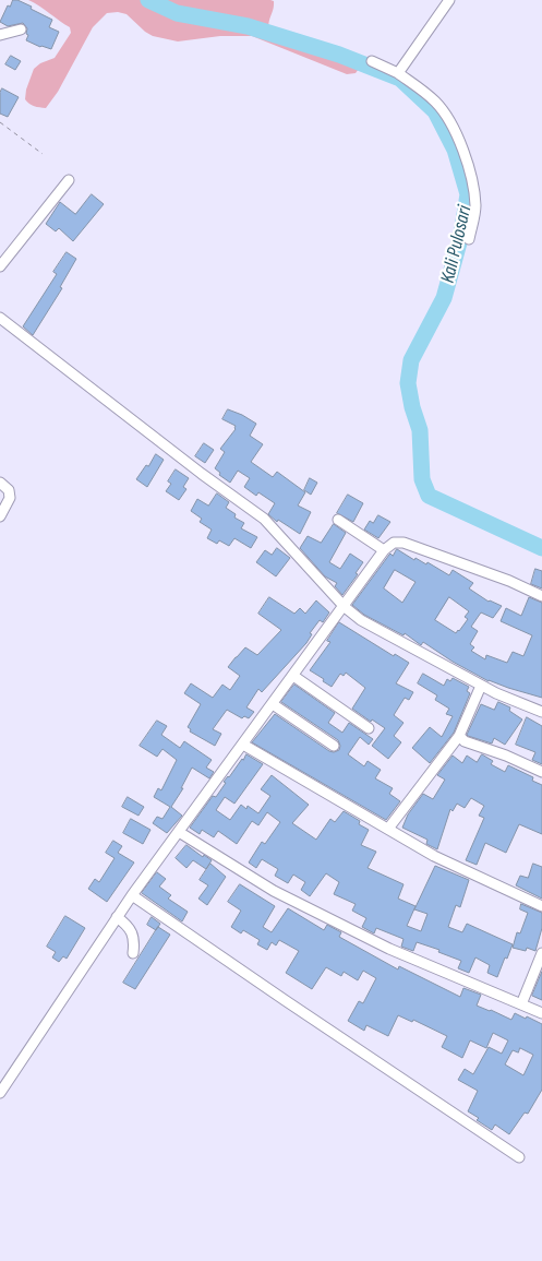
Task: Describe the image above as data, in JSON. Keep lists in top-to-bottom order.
{
  "water": ["Kali Pulosari"]
}
